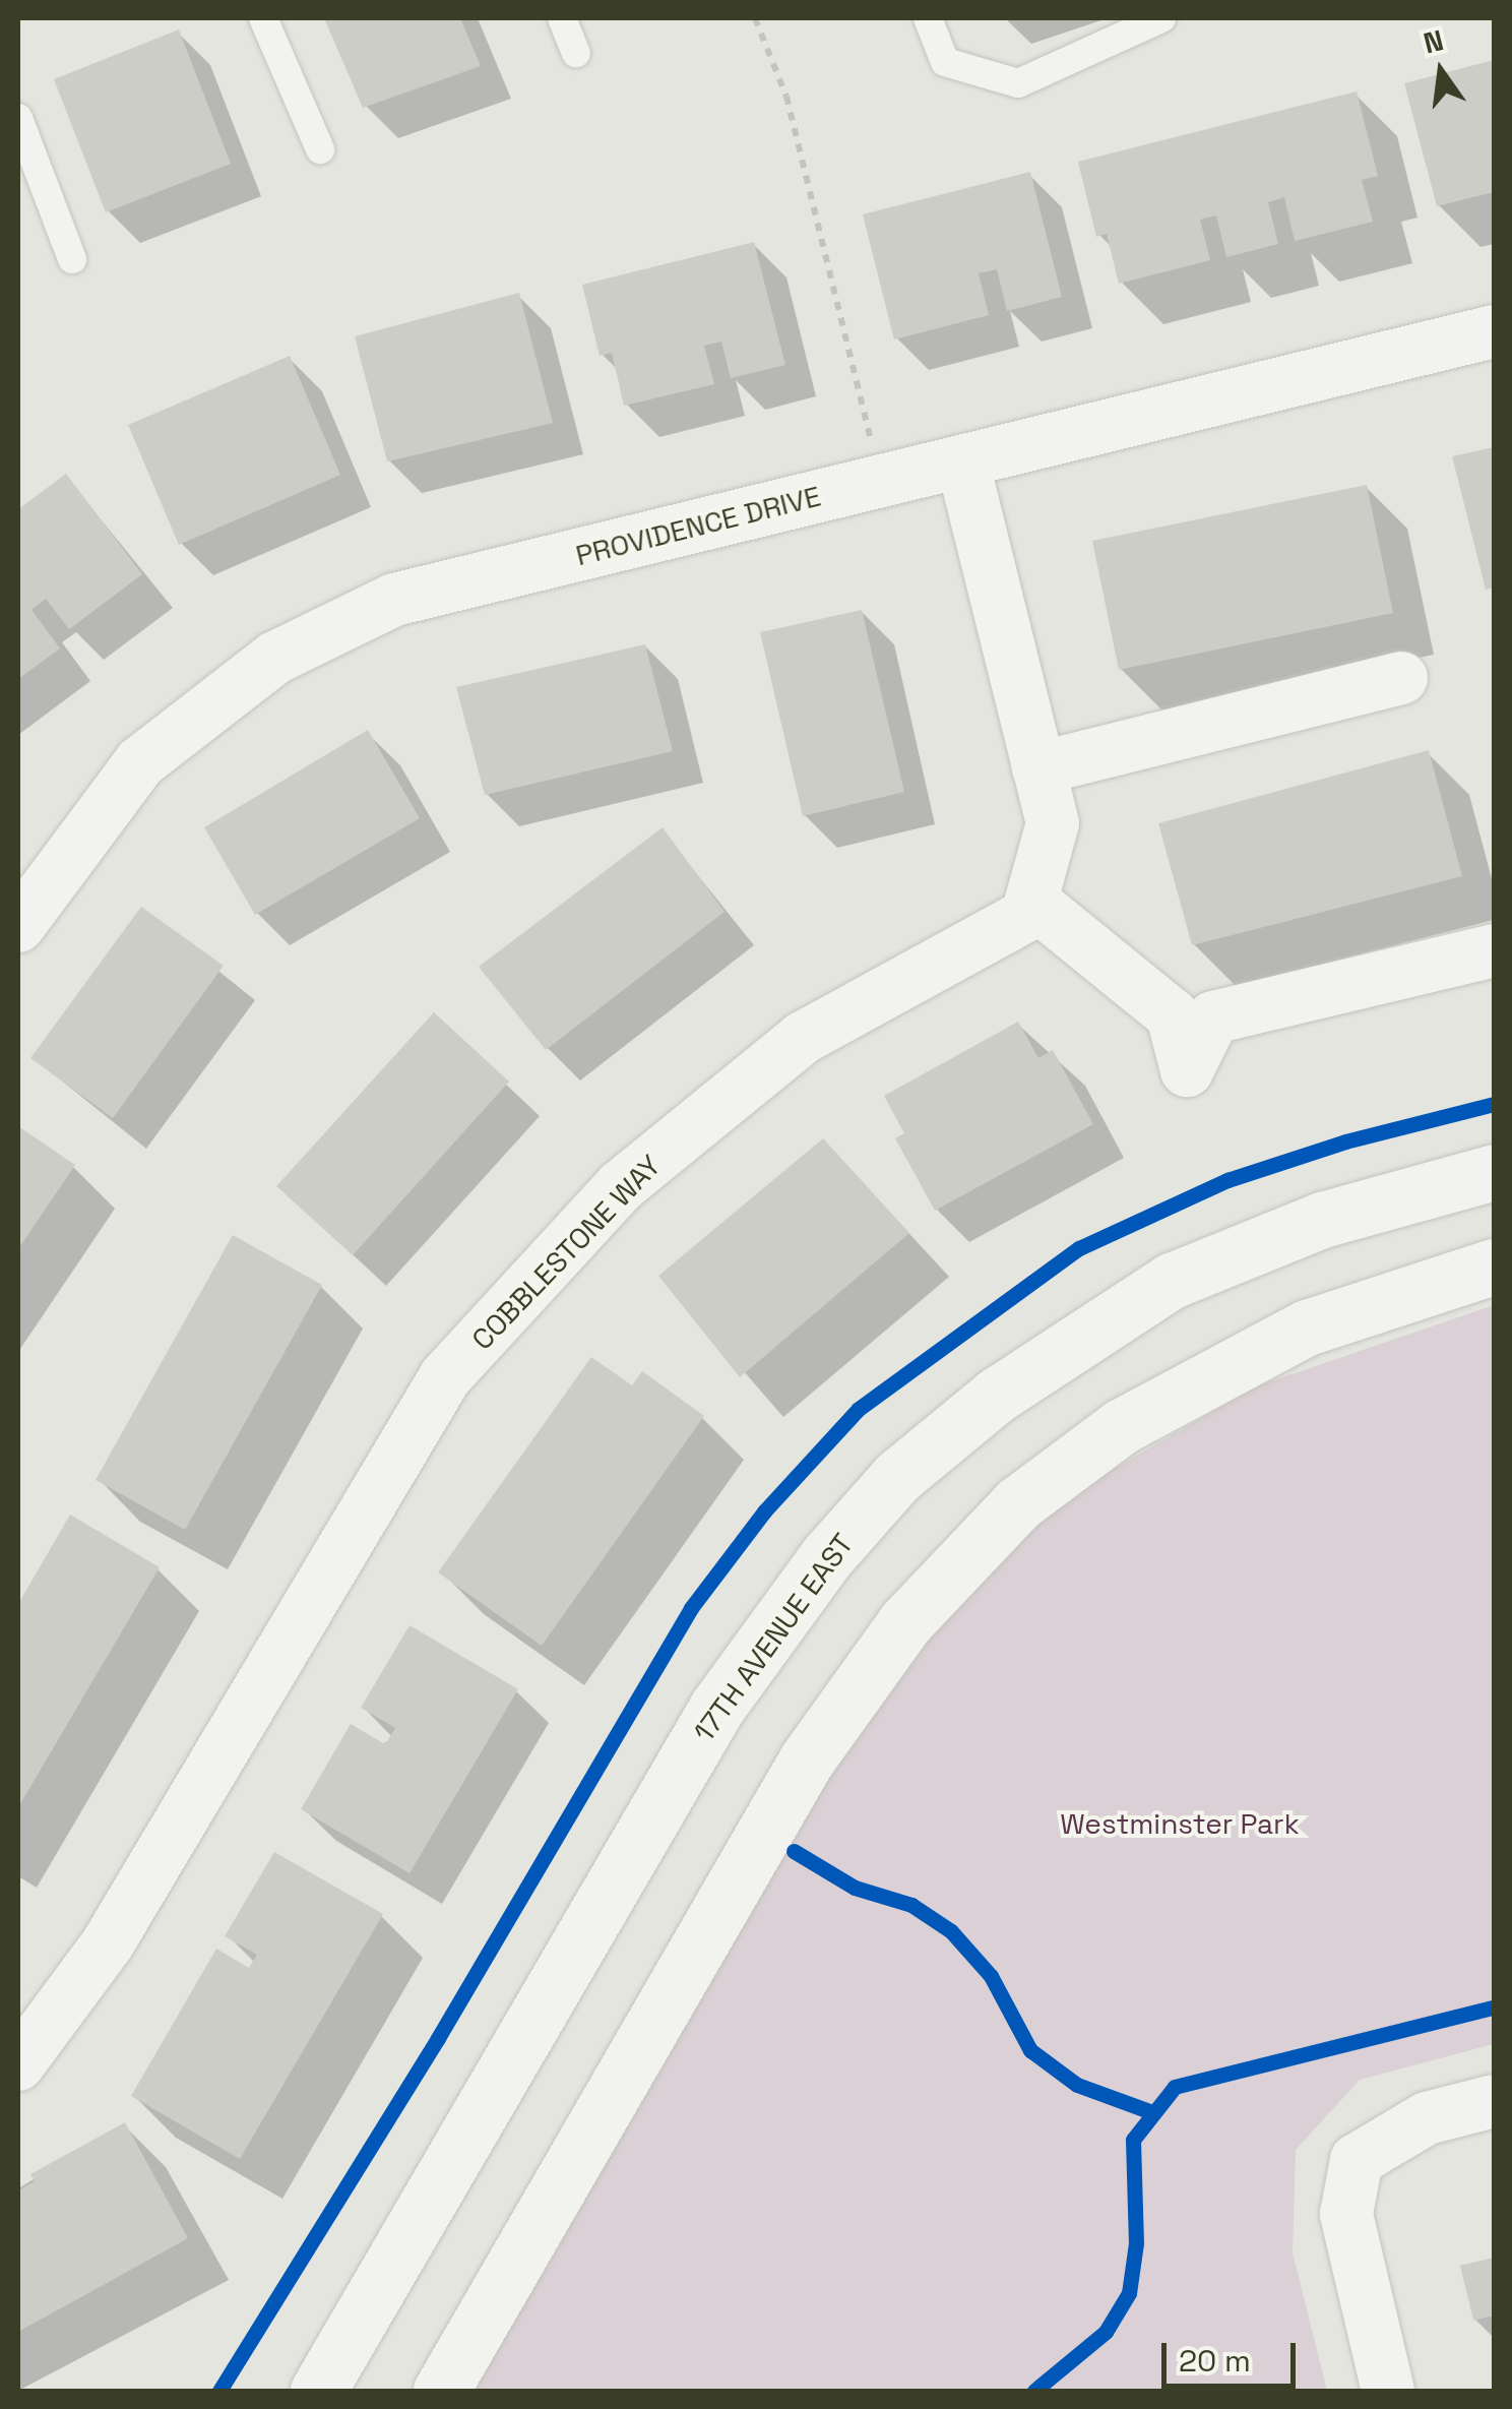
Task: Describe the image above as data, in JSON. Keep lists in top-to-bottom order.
{
  "streets": {
    "street": ["PROVIDENCE DRIVE", "COBBLESTONE WAY", "17TH AVENUE EAST"]
  },
  "parks": ["Westminster Park"],
  "scale_bar": "20 m",
  "north": "top"
}
